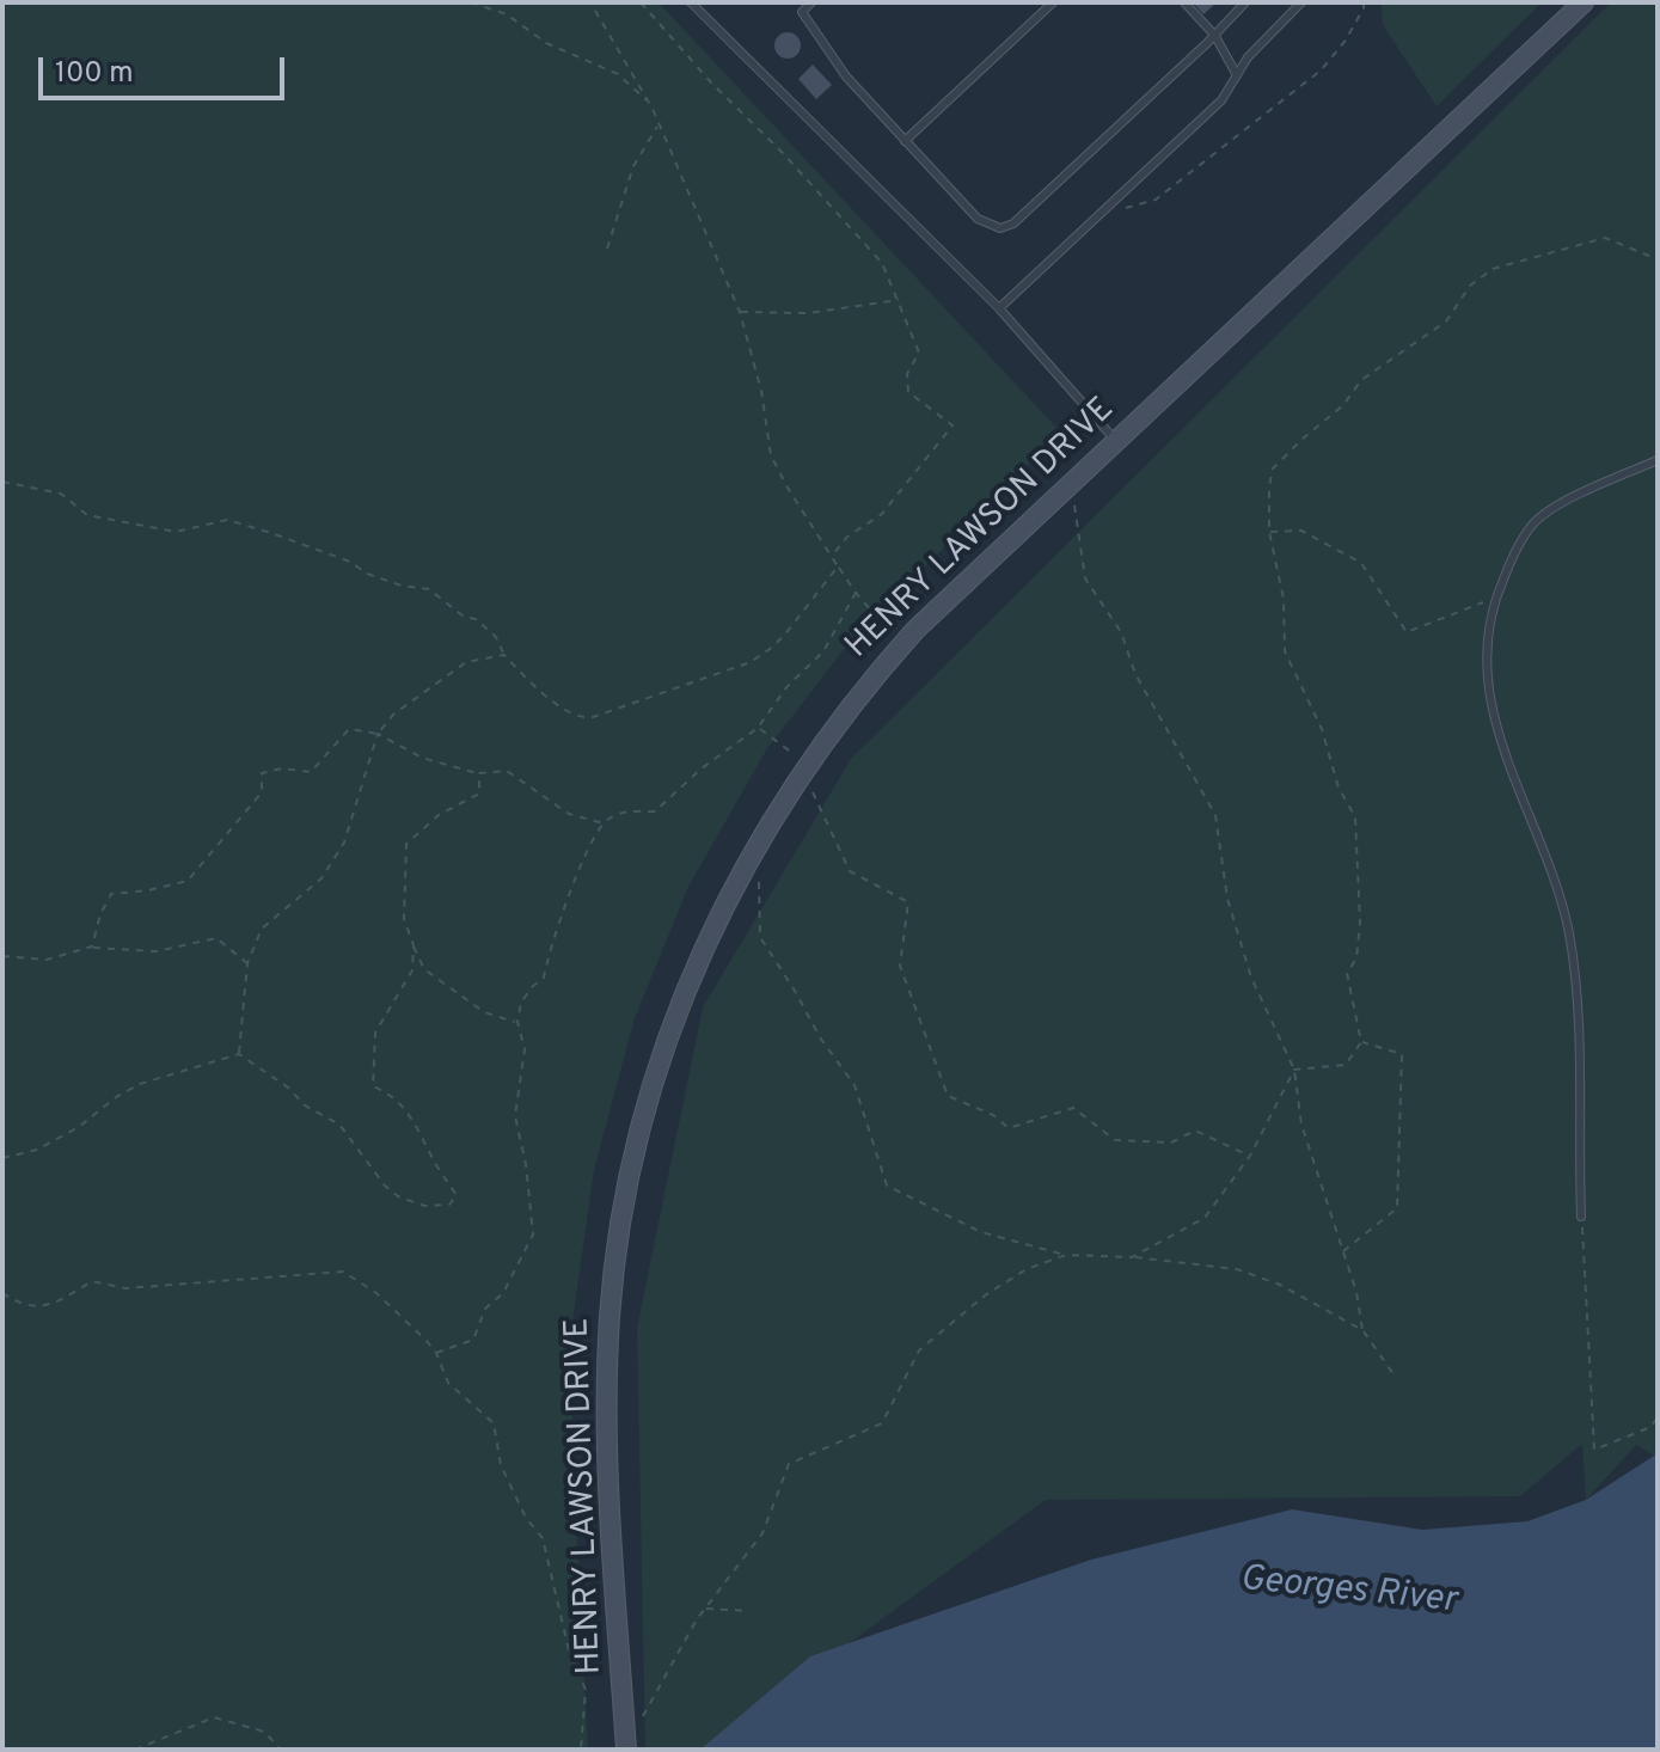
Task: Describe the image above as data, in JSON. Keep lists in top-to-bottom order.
{
  "streets": {
    "main road": ["HENRY LAWSON DRIVE"]
  },
  "water": ["Georges River"],
  "scale_bar": "100 m"
}
